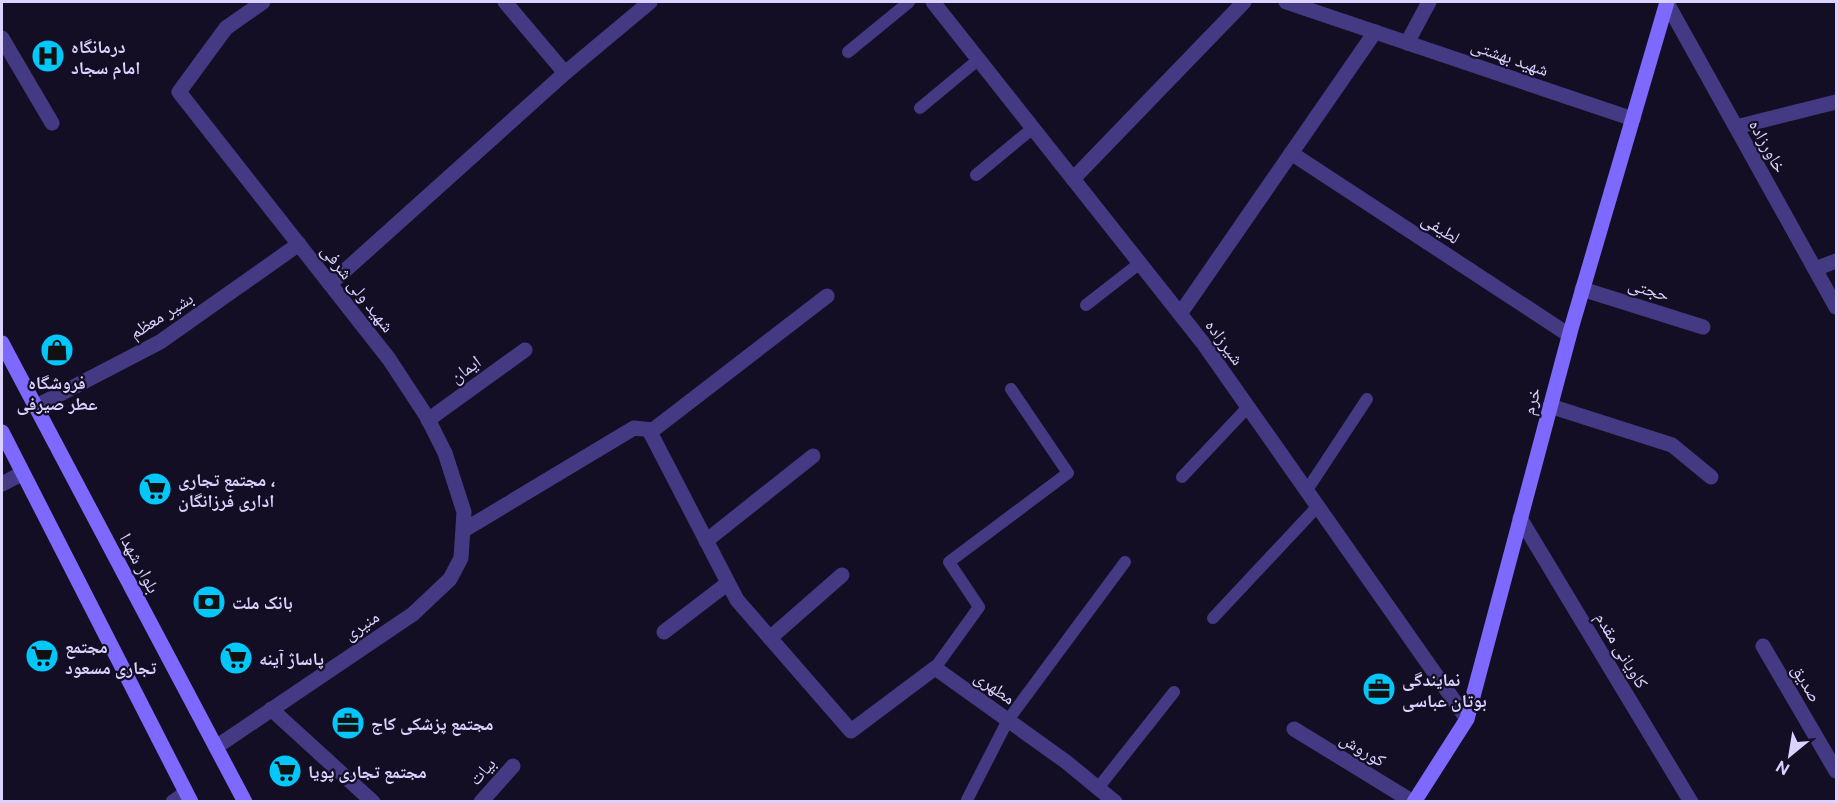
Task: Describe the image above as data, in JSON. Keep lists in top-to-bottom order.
{
  "streets": {
    "main road": ["خرم", "بلوار شهدا"],
    "street": [
      "شهید بهشتی",
      "خاورزاده",
      "لطیفی",
      "شهید ولی شرفی",
      "حجتی",
      "بشیر معظم",
      "شیرزاده",
      "ایمان",
      "منیری",
      "کاویانی مقدم",
      "صدیق",
      "مطهری",
      "کوروش",
      "بیات"
    ]
  },
  "crossings": [
    ["شهید بهشتی", "خرم"],
    ["خاورزاده", "خرم"],
    ["لطیفی", "خرم"],
    ["شهید ولی شرفی", "بشیر معظم"],
    ["شهید ولی شرفی", "ایمان"],
    ["شهید ولی شرفی", "منیری"],
    ["حجتی", "خرم"],
    ["بشیر معظم", "بلوار شهدا"],
    ["شیرزاده", "خرم"],
    ["خرم", "کاویانی مقدم"],
    ["خرم", "کوروش"],
    ["بلوار شهدا", "منیری"]
  ],
  "places": {
    "hospital": ["درمانگاه امام سجاد"],
    "shop": ["فروشگاه عطر صیرفی"],
    "supermarket": [
      "مجتمع تجاری ، اداری فرزانگان",
      "مجتمع تجاری مسعود",
      "پاساژ آینه",
      "مجتمع تجاری پویا"
    ],
    "bank": ["بانک ملت"],
    "office": ["نمایندگی بوتان عباسی", "مجتمع پزشکی کاج"]
  },
  "north": "bottom left"
}
